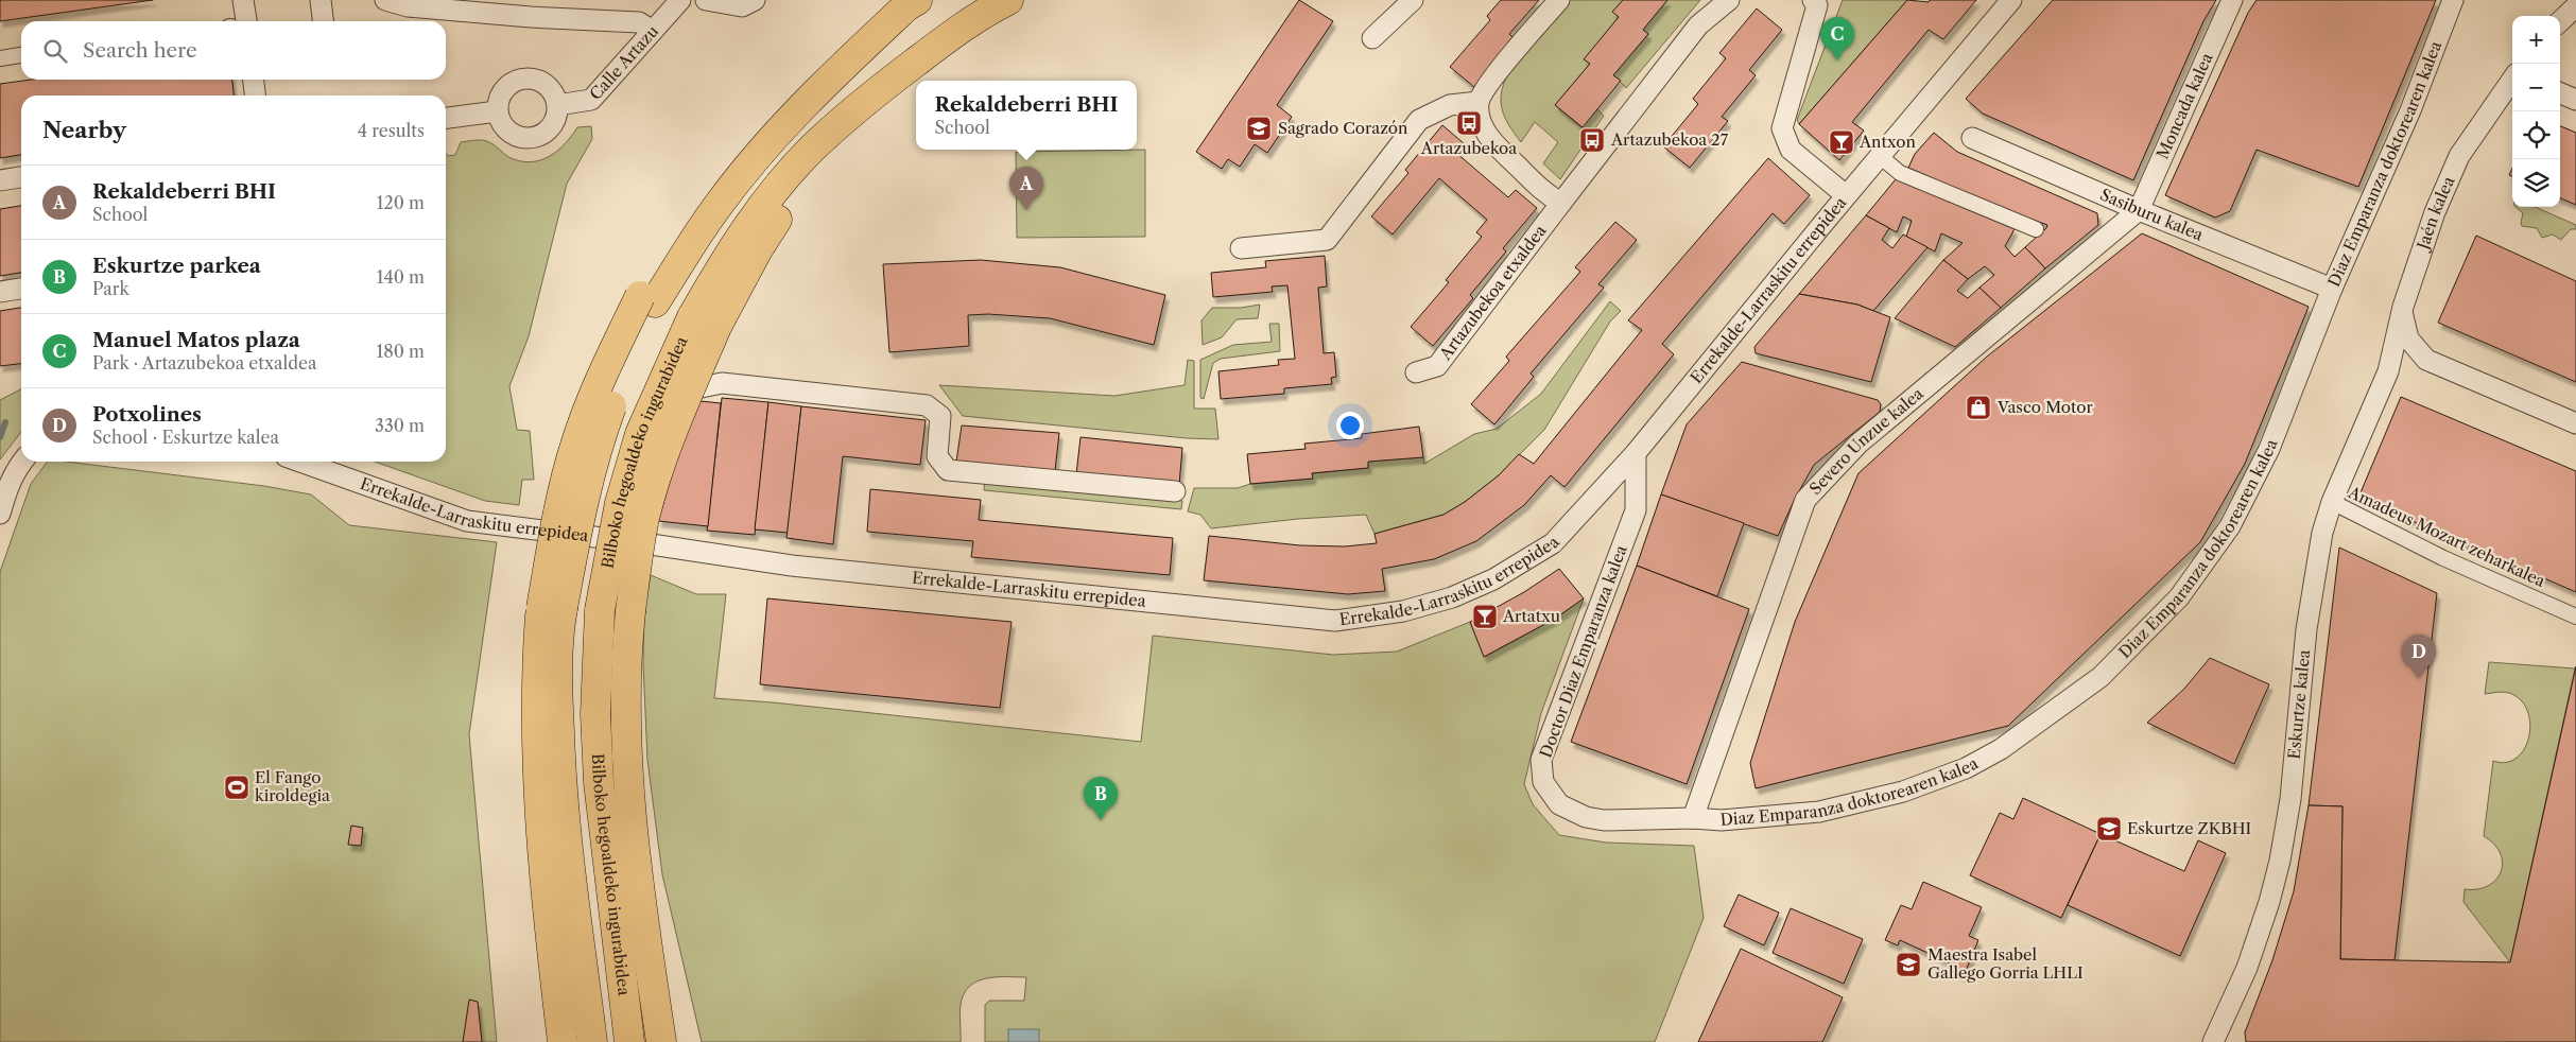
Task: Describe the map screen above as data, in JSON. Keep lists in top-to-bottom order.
{
  "streets": {
    "highway": ["Bilboko hegoaldeko ingurabidea"],
    "street": [
      "Calle Artazu",
      "Moncada kalea",
      "Diaz Emparanza doktorearen kalea",
      "Jaén kalea",
      "Sasiburu kalea",
      "Errekalde-Larraskitu errepidea",
      "Artazubekoa etxaldea",
      "Severo Unzue kalea",
      "Amadeus Mozart zeharkalea",
      "Doctor Diaz Emparanza kalea",
      "Eskurtze kalea"
    ]
  },
  "crossings": [
    ["Moncada kalea", "Sasiburu kalea"],
    ["Moncada kalea", "Severo Unzue kalea"],
    ["Diaz Emparanza doktorearen kalea", "Sasiburu kalea"],
    ["Diaz Emparanza doktorearen kalea", "Severo Unzue kalea"],
    ["Diaz Emparanza doktorearen kalea", "Doctor Diaz Emparanza kalea"],
    ["Jaén kalea", "Eskurtze kalea"],
    ["Sasiburu kalea", "Severo Unzue kalea"],
    ["Errekalde-Larraskitu errepidea", "Doctor Diaz Emparanza kalea"],
    ["Severo Unzue kalea", "Doctor Diaz Emparanza kalea"],
    ["Amadeus Mozart zeharkalea", "Eskurtze kalea"]
  ],
  "places": {
    "bus stop": ["Artazubekoa", "Artazubekoa 27"],
    "school or university": ["Sagrado Corazón", "Eskurtze ZKBHI", "Maestra Isabel Gallego Gorria LHLI"],
    "bar": ["Antxon", "Artatxu"],
    "shop": ["Vasco Motor"],
    "sports": ["El Fango kiroldegia"]
  },
  "page": {
    "map_buttons": ["+", "−"],
    "pins": [
      "C",
      "A",
      "D",
      "B"
    ],
    "search": "Search here",
    "popup": ["Rekaldeberri BHI", "School"],
    "heading": ["Nearby", "4 results"],
    "list": [
      {
        "mark": "A",
        "name": "Rekaldeberri BHI",
        "note": "School",
        "value": "120 m"
      },
      {
        "mark": "B",
        "name": "Eskurtze parkea",
        "note": "Park",
        "value": "140 m"
      },
      {
        "mark": "C",
        "name": "Manuel Matos plaza",
        "note": "Park · Artazubekoa etxaldea",
        "value": "180 m"
      },
      {
        "mark": "D",
        "name": "Potxolines",
        "note": "School · Eskurtze kalea",
        "value": "330 m"
      }
    ]
  }
}
